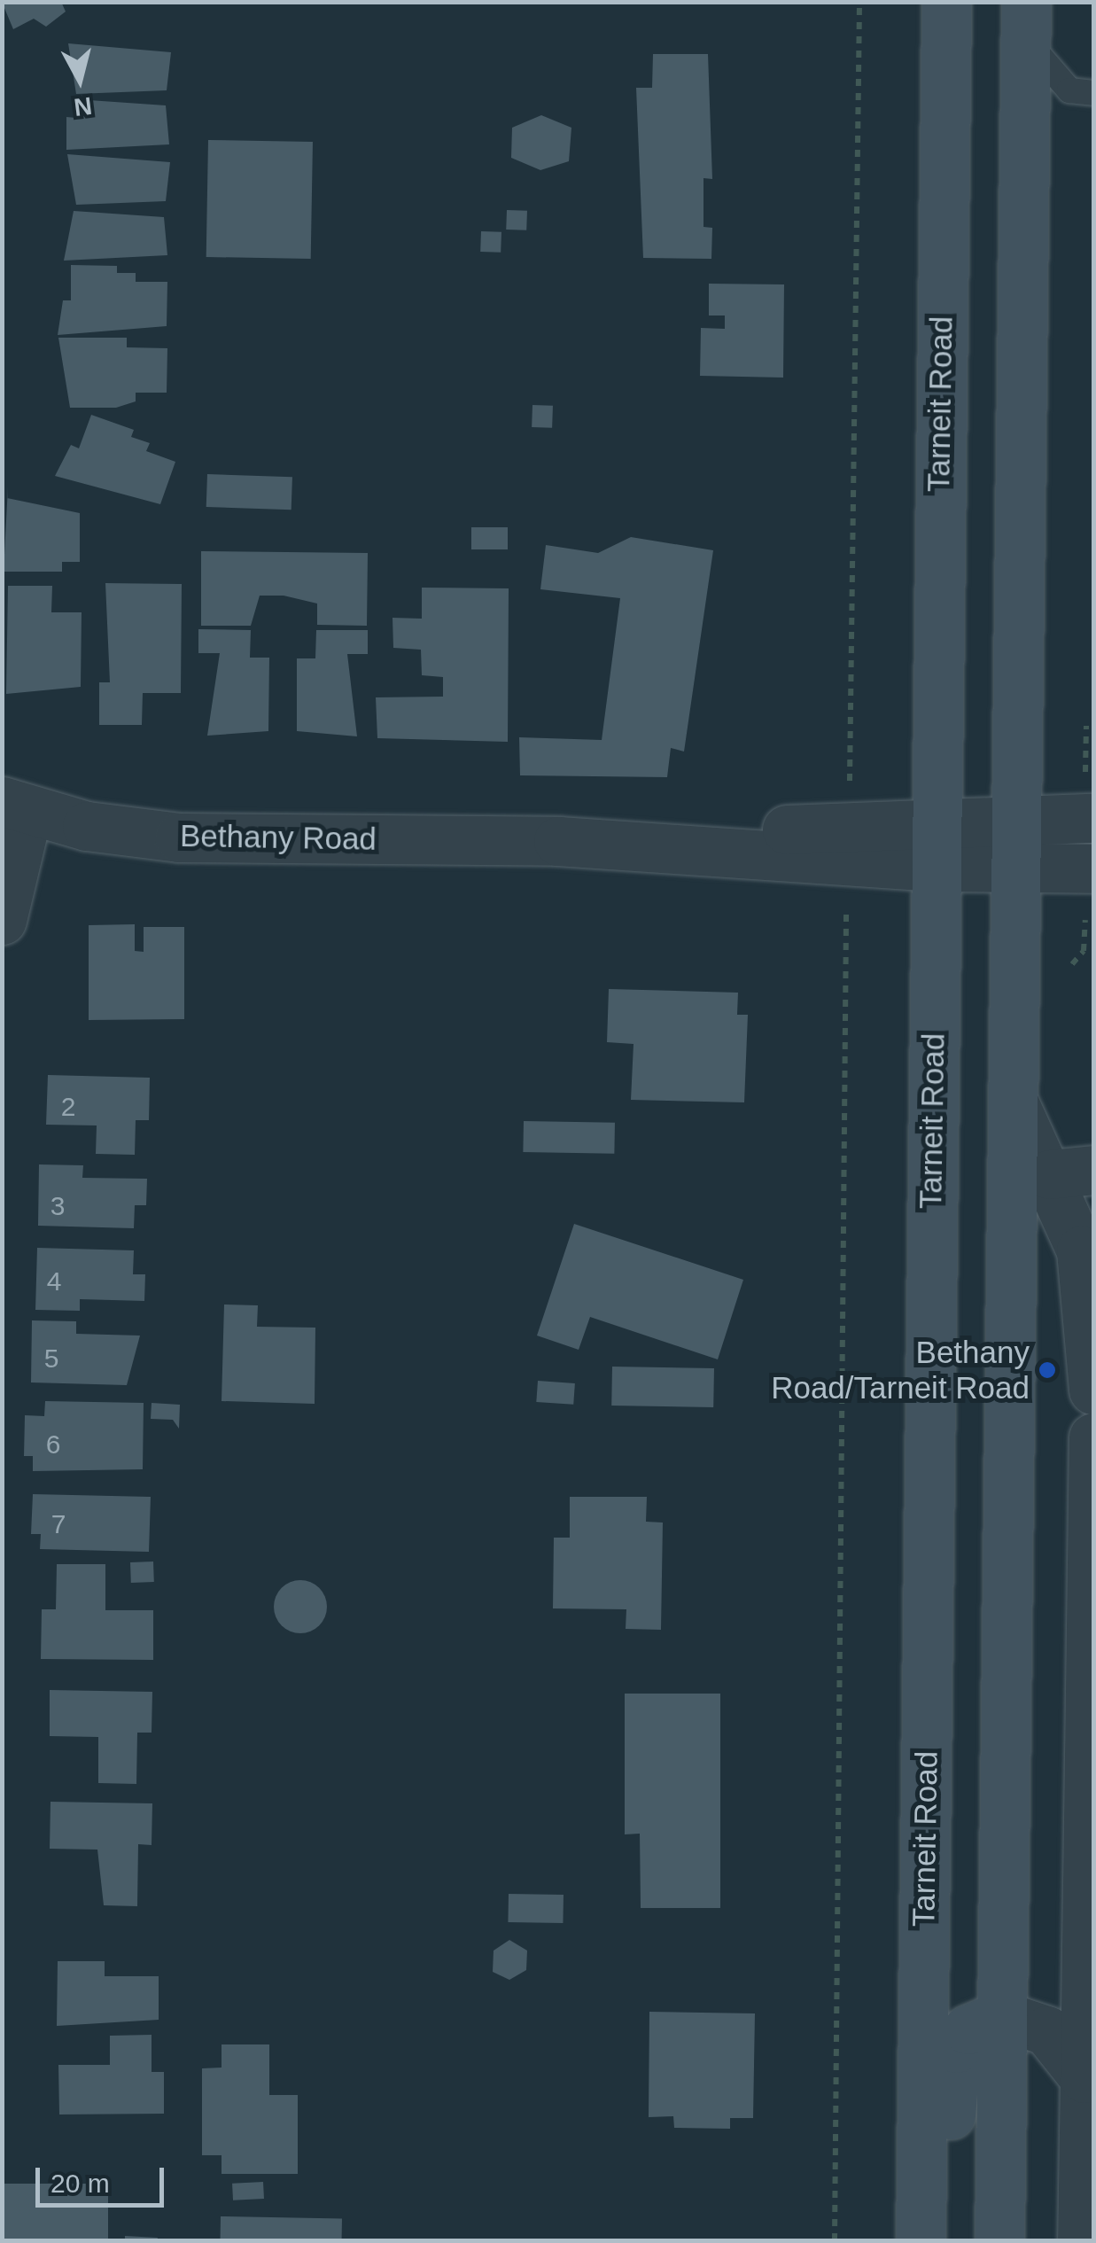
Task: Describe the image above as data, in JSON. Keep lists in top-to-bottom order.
{
  "streets": {
    "main road": ["Tarneit Road"],
    "street": ["Bethany Road"]
  },
  "crossings": [
    ["Tarneit Road", "Bethany Road"]
  ],
  "places": ["Bethany Road/Tarneit Road"],
  "house_numbers": [
    "2",
    "3",
    "4",
    "5",
    "6",
    "7"
  ],
  "scale_bar": "20 m",
  "north": "bottom"
}
